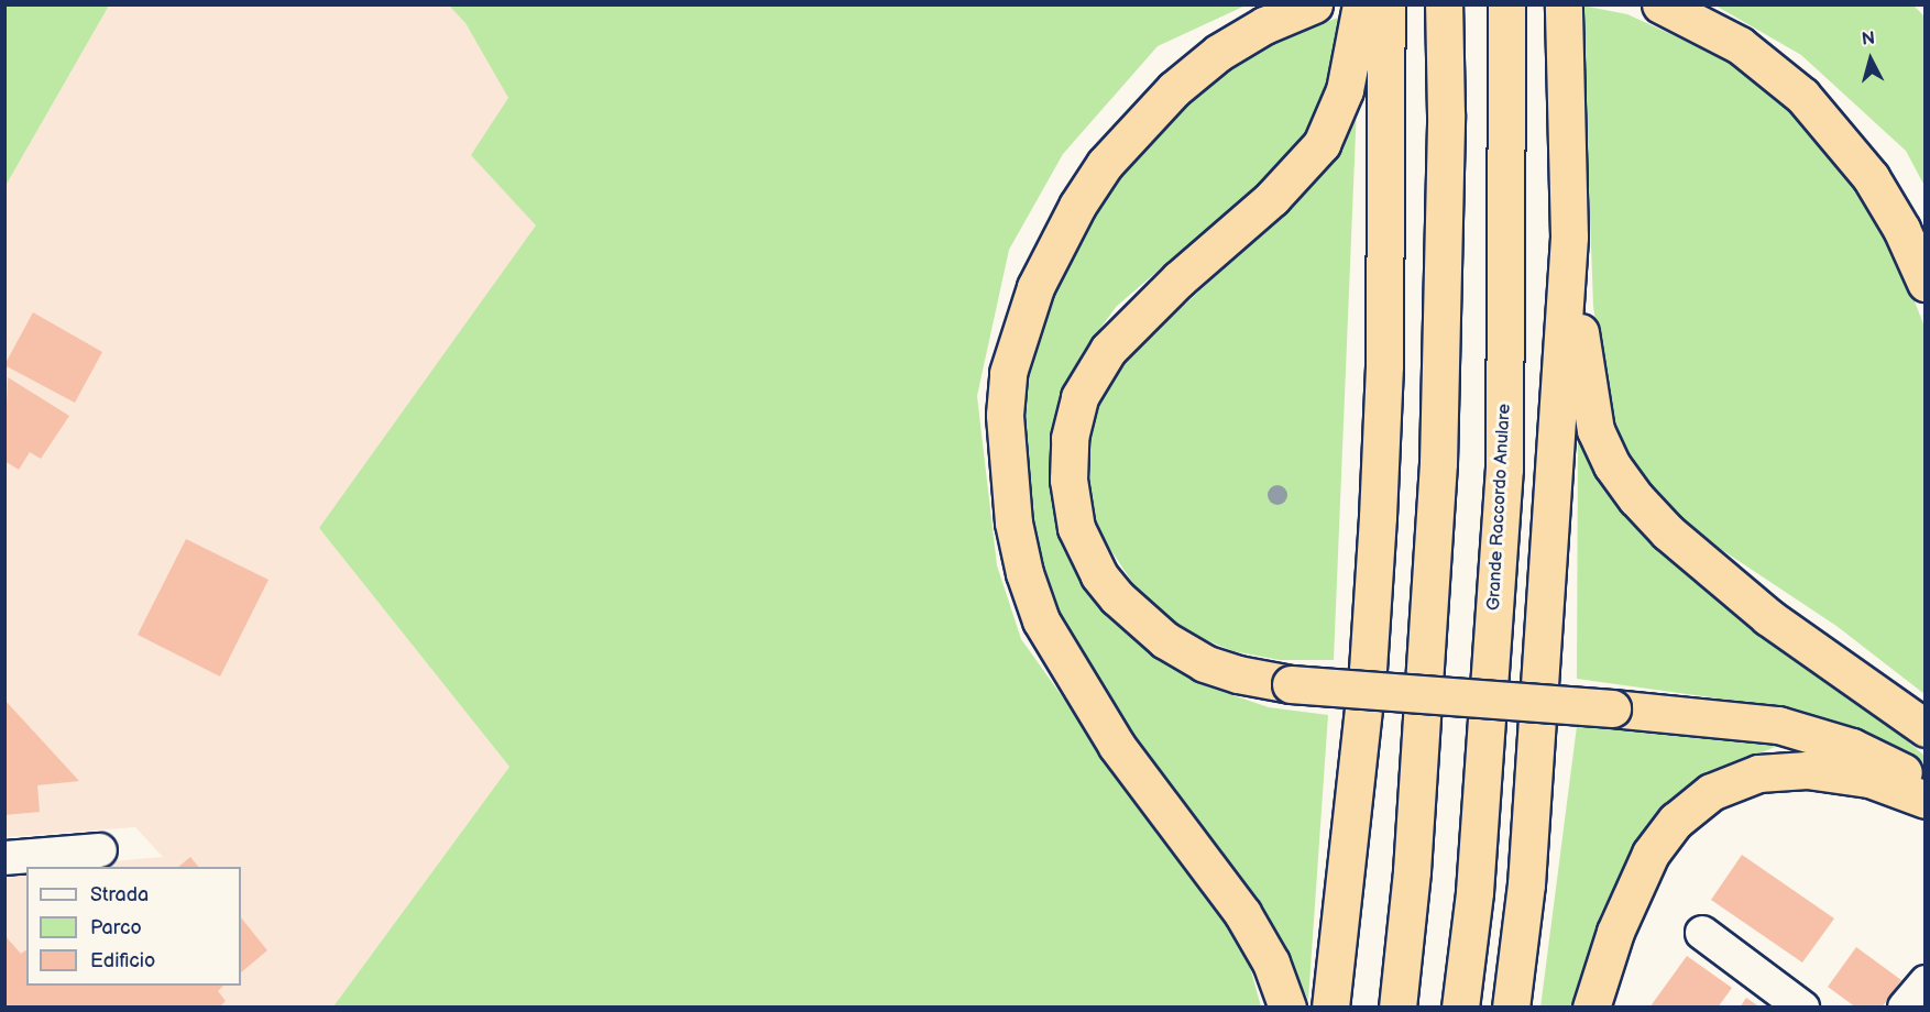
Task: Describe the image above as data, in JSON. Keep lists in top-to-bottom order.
{
  "streets": {
    "highway": ["Grande Raccordo Anulare"]
  },
  "legend": ["Strada", "Parco", "Edificio"],
  "north": "top"
}
